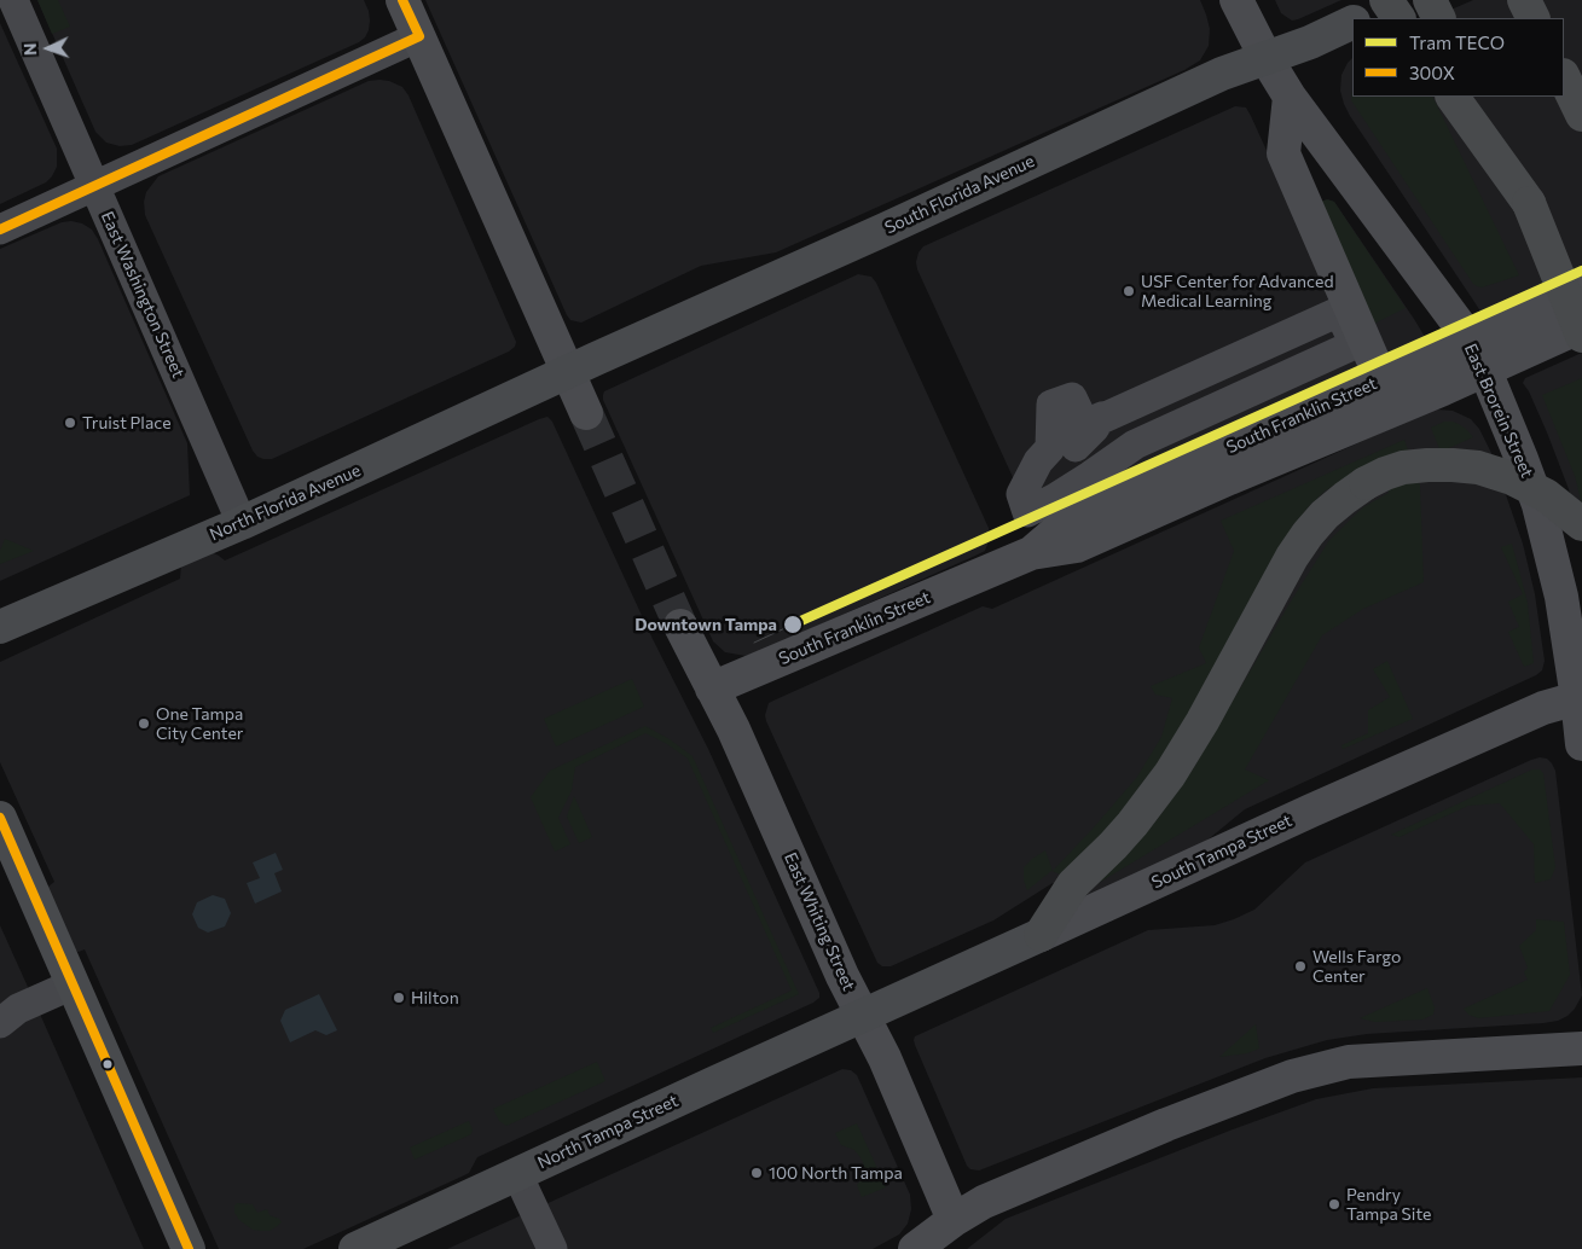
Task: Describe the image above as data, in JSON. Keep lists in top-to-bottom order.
{
  "streets": {
    "main road": [
      "South Florida Avenue",
      "North Florida Avenue",
      "South Tampa Street",
      "North Tampa Street"
    ],
    "street": [
      "East Washington Street",
      "East Brorein Street",
      "South Franklin Street",
      "East Whiting Street"
    ]
  },
  "crossings": [
    ["South Florida Avenue", "East Brorein Street"],
    ["South Florida Avenue", "North Florida Avenue"],
    ["East Washington Street", "North Florida Avenue"],
    ["East Brorein Street", "South Franklin Street"],
    ["East Brorein Street", "South Tampa Street"],
    ["South Franklin Street", "East Whiting Street"],
    ["South Tampa Street", "East Whiting Street"],
    ["South Tampa Street", "North Tampa Street"],
    ["East Whiting Street", "North Tampa Street"]
  ],
  "places": [
    "USF Center for Advanced Medical Learning",
    "Truist Place",
    "Downtown Tampa",
    "One Tampa City Center",
    "Wells Fargo Center",
    "Hilton",
    "100 North Tampa",
    "Pendry Tampa Site"
  ],
  "lines": ["transit line 300X", "tram line TECO"],
  "legend": ["Tram TECO", "300X"],
  "north": "left"
}
